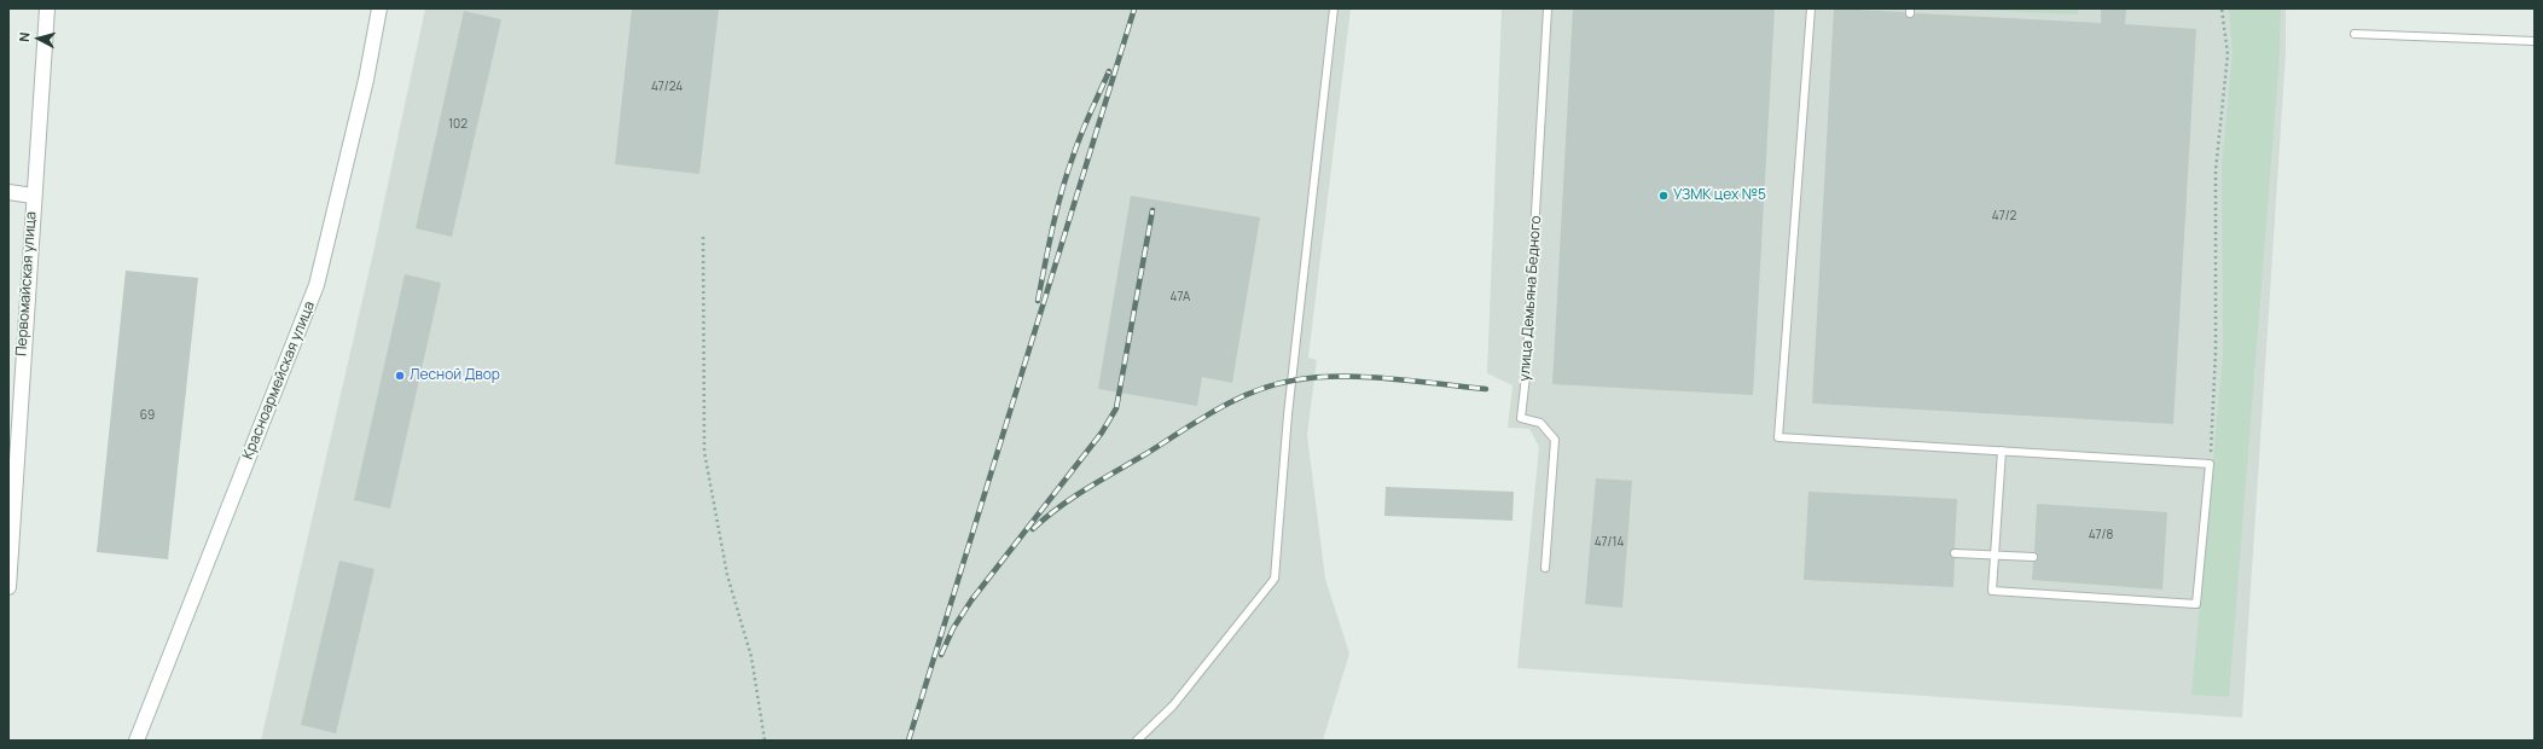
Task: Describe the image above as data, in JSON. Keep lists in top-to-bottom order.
{
  "streets": {
    "street": ["Первомайская улица", "Красноармейская улица"],
    "lane": ["улица Демьяна Бедного"]
  },
  "places": ["УЗМК цех №5", "Лесной Двор"],
  "house_numbers": [
    "47/24",
    "102",
    "47/2",
    "47А",
    "69",
    "47/8",
    "47/14"
  ],
  "north": "left"
}
